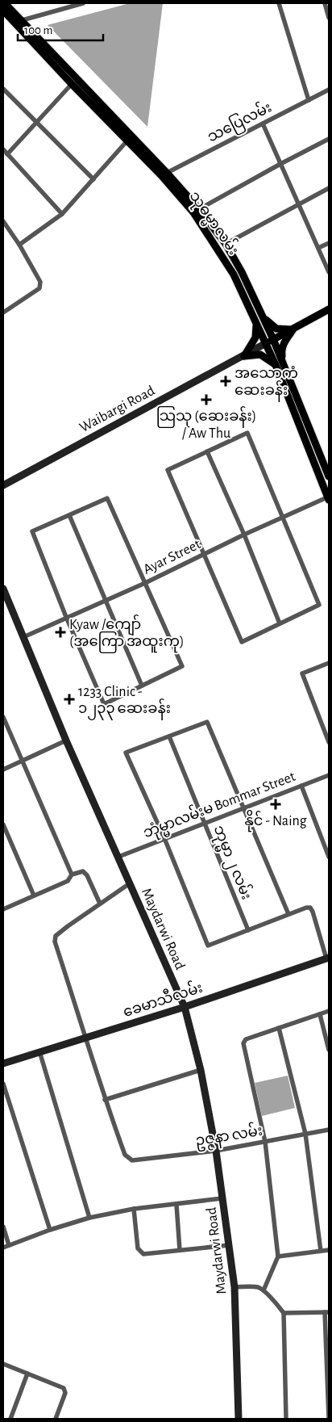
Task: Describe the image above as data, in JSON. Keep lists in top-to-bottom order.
{
  "streets": {
    "main road": ["သုဓမ္မာလမ်း"],
    "street": [
      "သပြေလမ်း",
      "Waibargi Road",
      "Ayar Street",
      "ဘုံမ္မာလမ်းမ Bommar Street",
      "ဘုမ္မာ ၂ လမ်း",
      "Maydarwi Road",
      "ခေမာသီလမ်း",
      "ဥဇ္ဇနာ လမ်း"
    ]
  },
  "crossings": [
    ["သပြေလမ်း", "သုဓမ္မာလမ်း"],
    ["သုဓမ္မာလမ်း", "Waibargi Road"],
    ["သုဓမ္မာလမ်း", "Ayar Street"],
    ["Ayar Street", "Maydarwi Road"],
    ["ဘုံမ္မာလမ်းမ Bommar Street", "ဘုမ္မာ ၂ လမ်း"],
    ["ဘုံမ္မာလမ်းမ Bommar Street", "Maydarwi Road"],
    ["Maydarwi Road", "ခေမာသီလမ်း"],
    ["Maydarwi Road", "ဥဇ္ဇနာ လမ်း"]
  ],
  "places": {
    "health": [
      "အသောကံ ဆေးခန်း",
      "သြသု (ဆေးခန်း) / Aw Thu",
      "Kyaw /ကျော် (အကြော အထူးကု)",
      "1233 Clinic - ၁၂၃၃ ဆေးခန်း",
      "နိုင် - Naing"
    ]
  },
  "scale_bar": "100 m"
}
